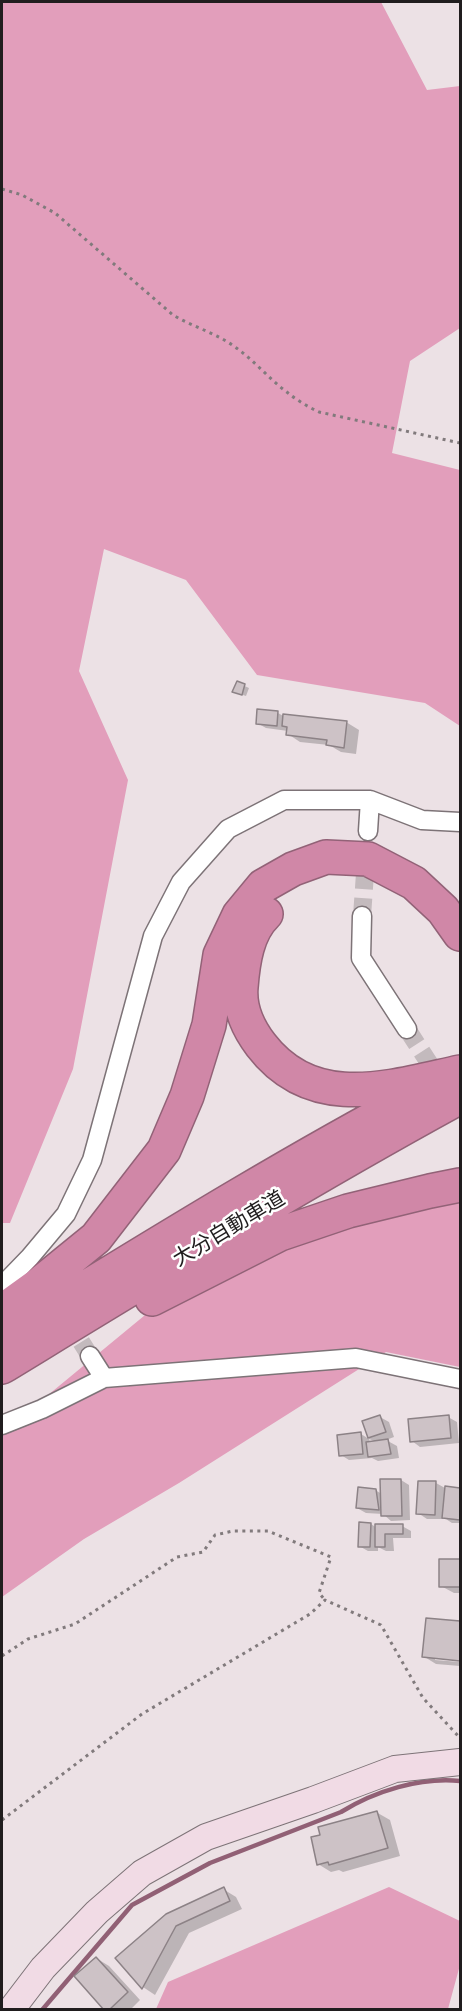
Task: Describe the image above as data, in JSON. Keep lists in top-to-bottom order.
{
  "streets": {
    "highway": ["大分自動車道"]
  }
}
